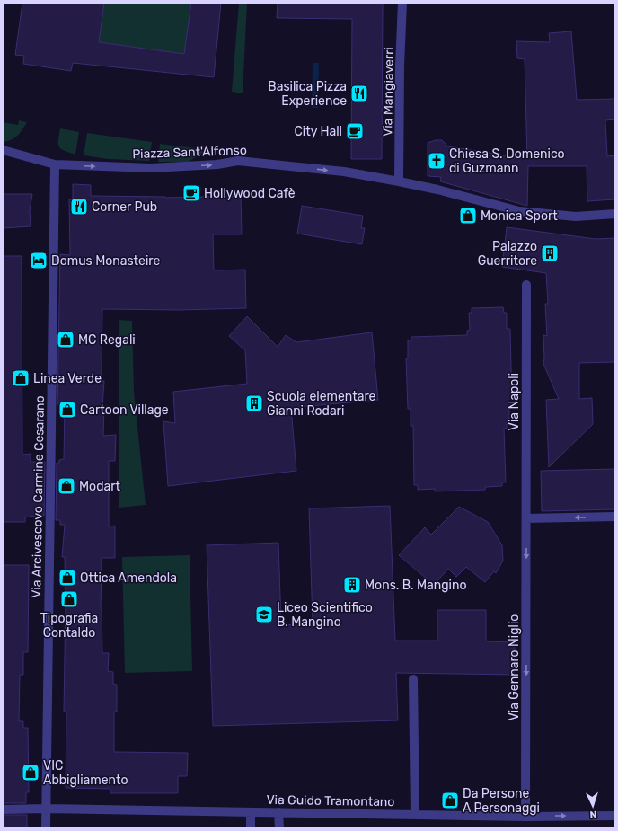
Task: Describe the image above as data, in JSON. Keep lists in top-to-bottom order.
{
  "streets": {
    "street": [
      "Via Mangiaverri",
      "Piazza Sant'Alfonso",
      "Via Napoli",
      "Via Arcivescovo Carmine Cesarano",
      "Via Gennaro Niglio",
      "Via Guido Tramontano"
    ]
  },
  "crossings": [
    ["Via Mangiaverri", "Piazza Sant'Alfonso"],
    ["Piazza Sant'Alfonso", "Via Arcivescovo Carmine Cesarano"],
    ["Via Napoli", "Via Gennaro Niglio"],
    ["Via Arcivescovo Carmine Cesarano", "Via Guido Tramontano"],
    ["Via Gennaro Niglio", "Via Guido Tramontano"]
  ],
  "one_way": ["Piazza Sant'Alfonso", "Via Gennaro Niglio"],
  "places": {
    "restaurant": ["Basilica Pizza Experience", "Corner Pub"],
    "cafe": ["City Hall", "Hollywood Cafè"],
    "church": ["Chiesa S. Domenico di Guzmann"],
    "shop": [
      "Monica Sport",
      "MC Regali",
      "Linea Verde",
      "Cartoon Village",
      "Modart",
      "Ottica Amendola",
      "Tipografia Contaldo",
      "VIC Abbigliamento",
      "Da Persone A Personaggi"
    ],
    "building": ["Palazzo Guerritore", "Scuola elementare Gianni Rodari", "Mons. B. Mangino"],
    "hotel": ["Domus Monasteire"],
    "school or university": ["Liceo Scientifico B. Mangino"]
  },
  "north": "bottom"
}
